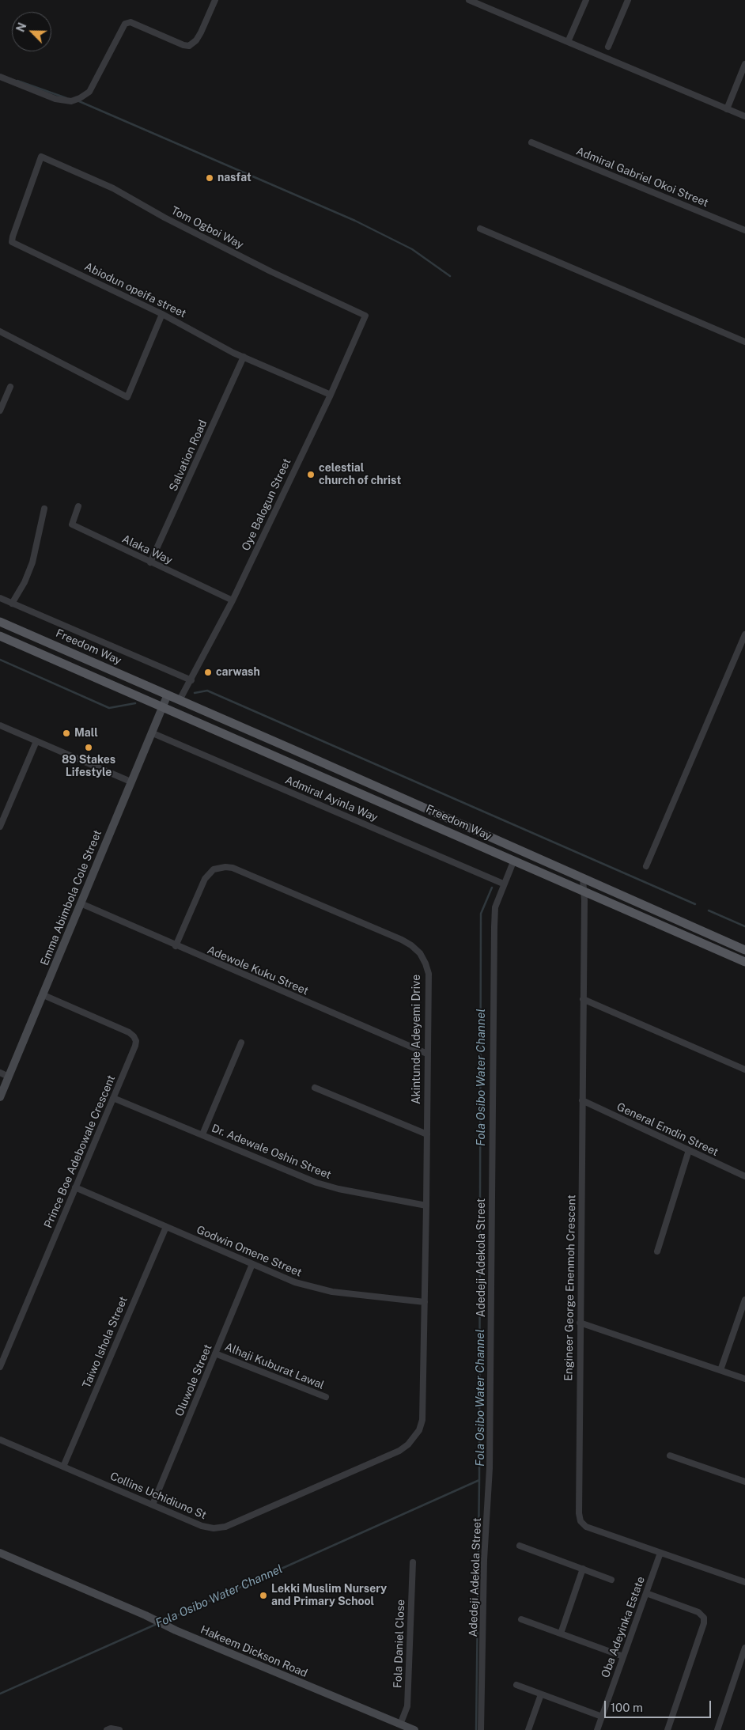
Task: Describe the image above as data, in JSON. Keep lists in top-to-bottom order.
{
  "streets": {
    "main road": ["Freedom Way"],
    "street": [
      "Admiral Gabriel Okoi Street",
      "Tom Ogboi Way",
      "Abiodun opeifa street",
      "Salvation Road",
      "Oye Balogun Street",
      "Alaka Way",
      "Admiral Ayinla Way",
      "Emma Abimbola Cole Street",
      "Adewole Kuku Street",
      "Akintunde Adeyemi Drive",
      "General Emdin Street",
      "Prince Boe Adebowale Crescent",
      "Dr. Adewale Oshin Street",
      "Godwin Omene Street",
      "Adedeji Adekola Street",
      "Engineer George Enenmoh Crescent",
      "Taiwo Ishola Street",
      "Alhaji Kuburat Lawal",
      "Oluwole Street",
      "Collins Uchidiuno St",
      "Oba Adeyinka Estate",
      "Fola Daniel Close",
      "Hakeem Dickson Road"
    ]
  },
  "crossings": [
    ["Tom Ogboi Way", "Abiodun opeifa street"],
    ["Tom Ogboi Way", "Oye Balogun Street"],
    ["Abiodun opeifa street", "Salvation Road"],
    ["Abiodun opeifa street", "Oye Balogun Street"],
    ["Salvation Road", "Alaka Way"],
    ["Oye Balogun Street", "Alaka Way"],
    ["Oye Balogun Street", "Freedom Way"],
    ["Freedom Way", "Emma Abimbola Cole Street"],
    ["Freedom Way", "Adedeji Adekola Street"],
    ["Freedom Way", "Engineer George Enenmoh Crescent"],
    ["Admiral Ayinla Way", "Emma Abimbola Cole Street"],
    ["Admiral Ayinla Way", "Adedeji Adekola Street"],
    ["Emma Abimbola Cole Street", "Adewole Kuku Street"],
    ["Emma Abimbola Cole Street", "Prince Boe Adebowale Crescent"],
    ["Adewole Kuku Street", "Akintunde Adeyemi Drive"],
    ["Akintunde Adeyemi Drive", "Dr. Adewale Oshin Street"],
    ["Akintunde Adeyemi Drive", "Godwin Omene Street"],
    ["Akintunde Adeyemi Drive", "Collins Uchidiuno St"],
    ["General Emdin Street", "Engineer George Enenmoh Crescent"],
    ["Prince Boe Adebowale Crescent", "Dr. Adewale Oshin Street"],
    ["Prince Boe Adebowale Crescent", "Godwin Omene Street"],
    ["Godwin Omene Street", "Taiwo Ishola Street"],
    ["Godwin Omene Street", "Oluwole Street"],
    ["Engineer George Enenmoh Crescent", "Oba Adeyinka Estate"],
    ["Taiwo Ishola Street", "Collins Uchidiuno St"],
    ["Alhaji Kuburat Lawal", "Oluwole Street"],
    ["Oluwole Street", "Collins Uchidiuno St"],
    ["Fola Daniel Close", "Hakeem Dickson Road"]
  ],
  "water": ["Fola Osibo Water Channel"],
  "places": [
    "nasfat",
    "celestial church of christ",
    "carwash",
    "Mall",
    "89 Stakes Lifestyle",
    "Lekki Muslim Nursery and Primary School"
  ],
  "scale_bar": "100 m",
  "north": "top left"
}
